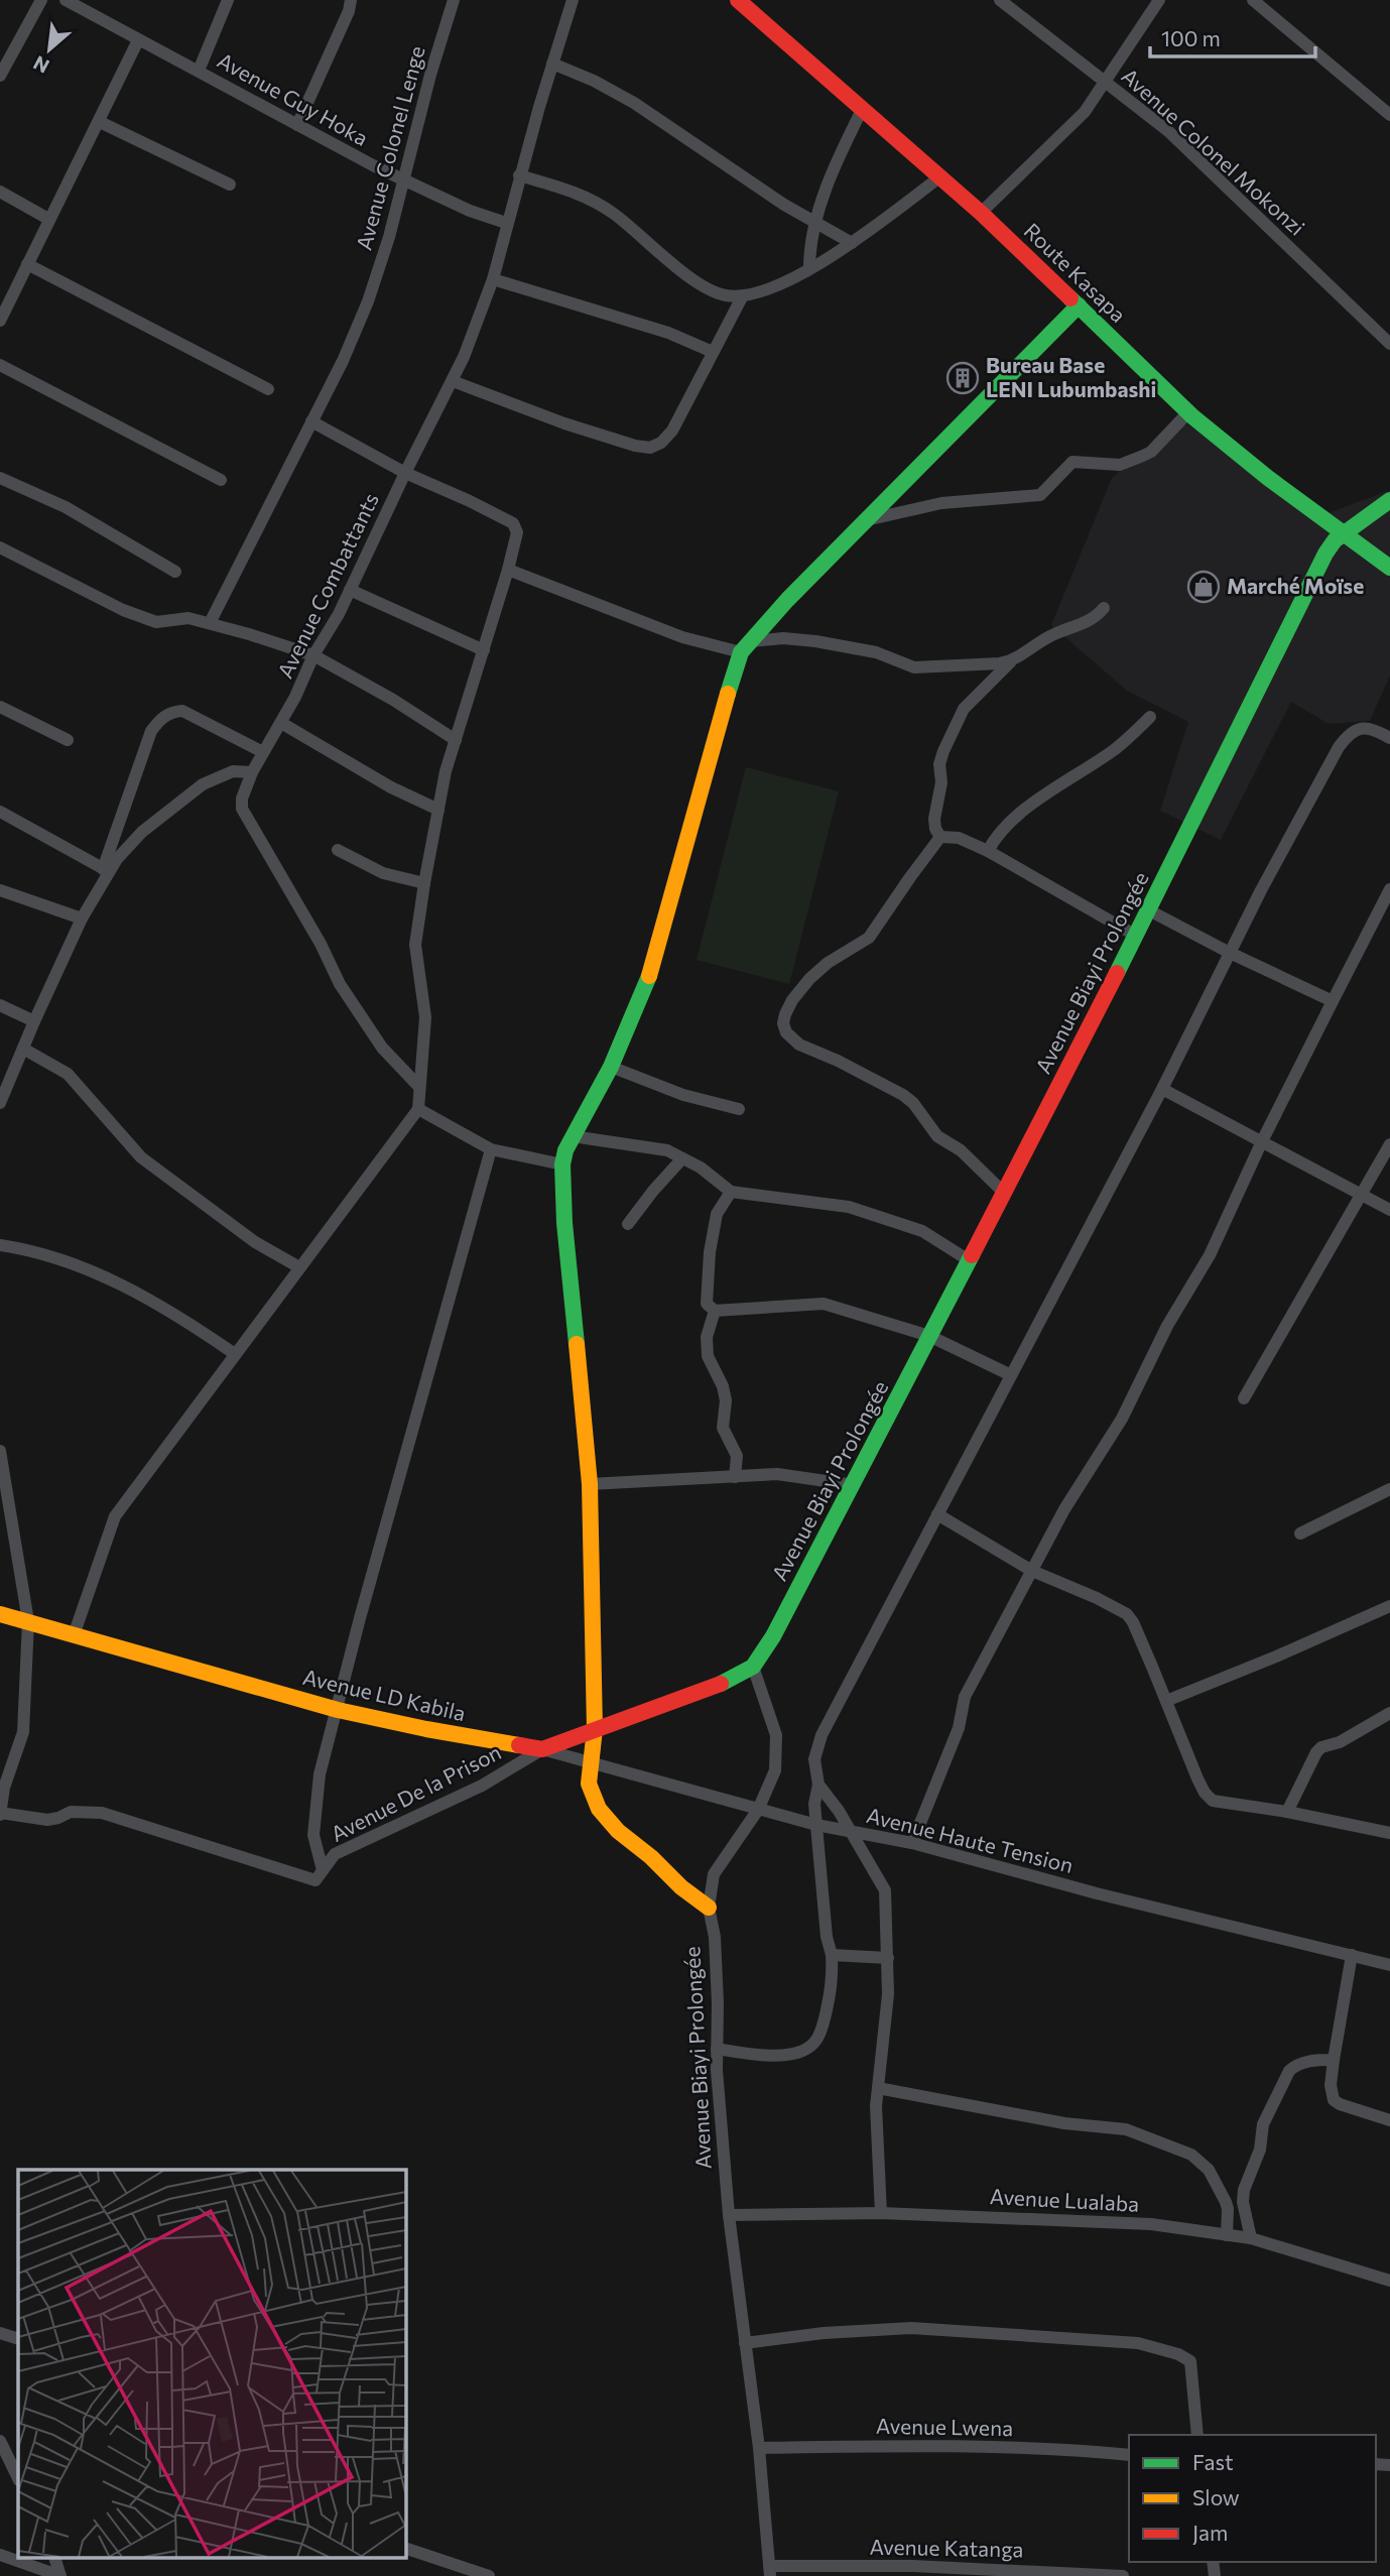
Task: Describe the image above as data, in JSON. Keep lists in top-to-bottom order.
{
  "streets": {
    "street": [
      "Avenue Guy Hoka",
      "Avenue Colonel Lenge",
      "Avenue Colonel Mokonzi",
      "Route Kasapa",
      "Avenue Combattants",
      "Avenue Biayi Prolongée",
      "Avenue LD Kabila",
      "Avenue De la Prison",
      "Avenue Haute Tension",
      "Avenue Lualaba",
      "Avenue Lwena",
      "Avenue Katanga"
    ]
  },
  "crossings": [
    ["Avenue Guy Hoka", "Avenue Colonel Lenge"],
    ["Avenue Guy Hoka", "Avenue Combattants"],
    ["Route Kasapa", "Avenue Biayi Prolongée"],
    ["Avenue Biayi Prolongée", "Avenue LD Kabila"],
    ["Avenue Biayi Prolongée", "Avenue Haute Tension"],
    ["Avenue Biayi Prolongée", "Avenue Lualaba"],
    ["Avenue Biayi Prolongée", "Avenue Lwena"],
    ["Avenue Biayi Prolongée", "Avenue Katanga"],
    ["Avenue LD Kabila", "Avenue De la Prison"],
    ["Avenue LD Kabila", "Avenue Haute Tension"],
    ["Avenue De la Prison", "Avenue Haute Tension"]
  ],
  "places": {
    "building": ["Bureau Base LENI Lubumbashi"],
    "shop": ["Marché Moïse"]
  },
  "legend": ["Fast", "Slow", "Jam"],
  "scale_bar": "100 m",
  "north": "bottom left"
}
